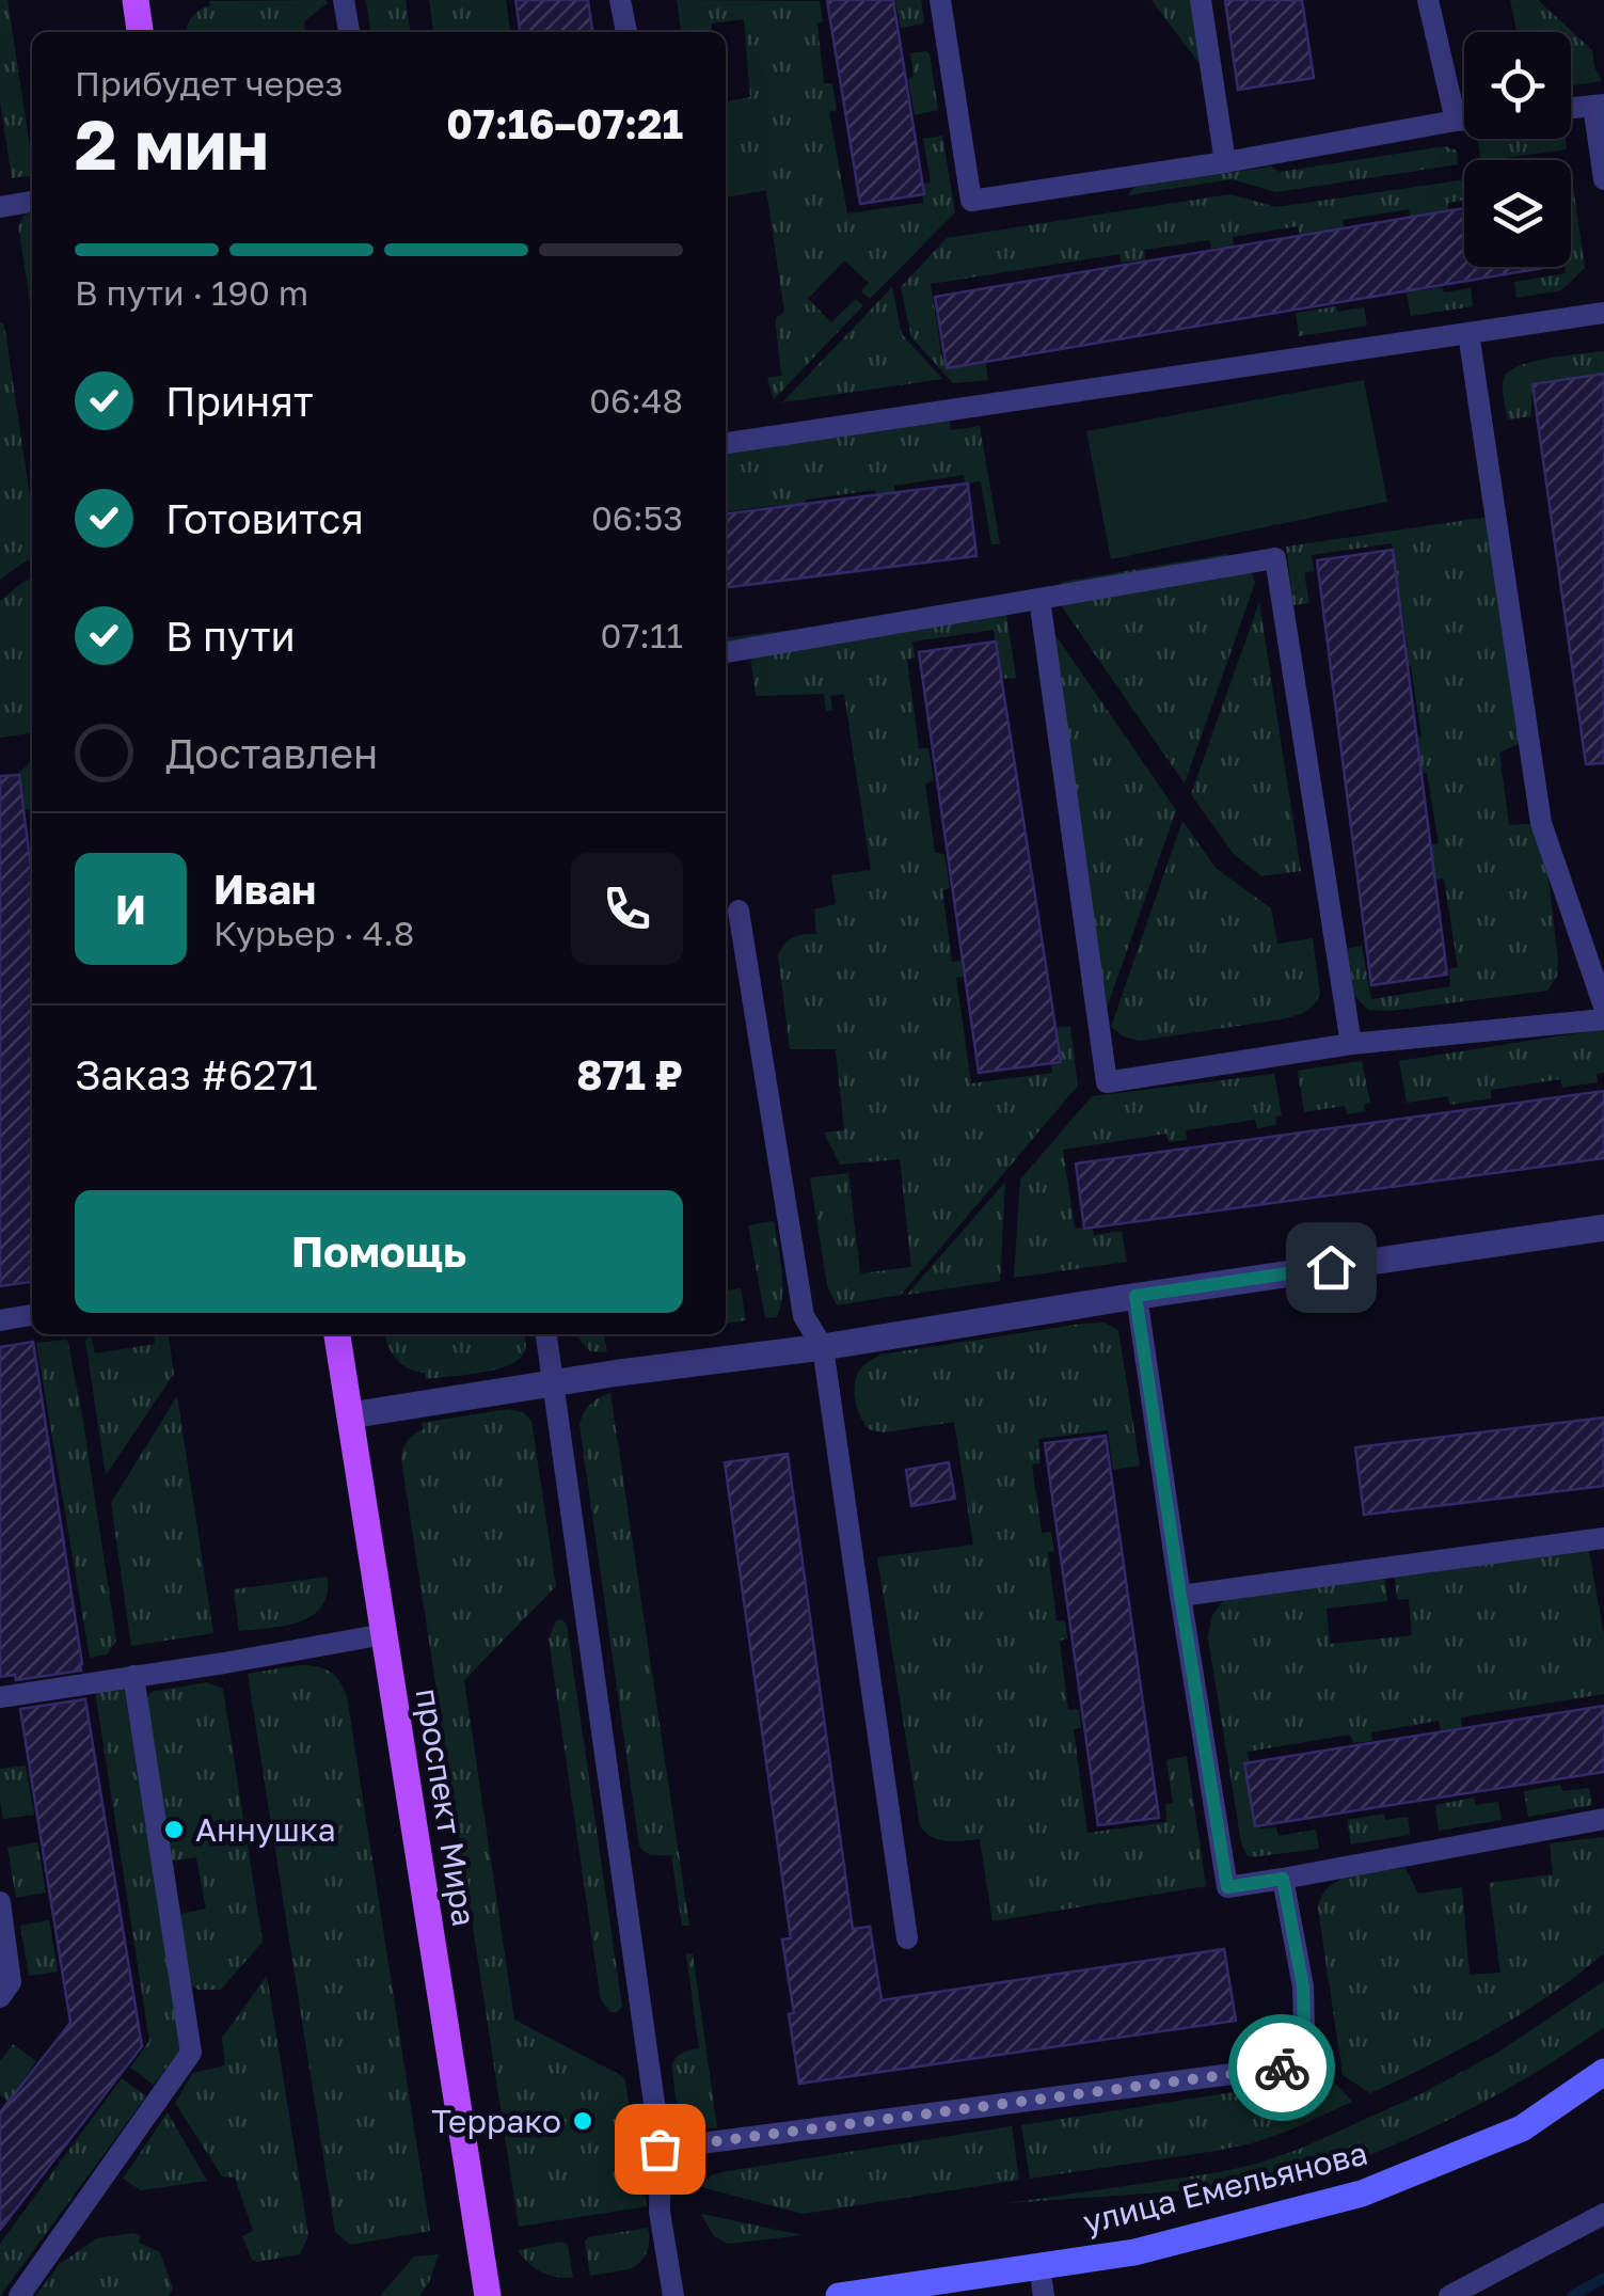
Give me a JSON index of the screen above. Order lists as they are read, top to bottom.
{
  "streets": {
    "main road": ["проспект Мира", "улица Емельянова"]
  },
  "places": ["Аннушка", "Террако"],
  "page": {
    "heading": ["2 мин", "Прибудет через", "07:16–07:21"],
    "panel": [
      "Иван",
      "Курьер · 4.8",
      "Заказ #6271",
      "871 ₽"
    ],
    "bar": "В пути · 190 m",
    "list": [
      ["Принят", "06:48"],
      ["Готовится", "06:53"],
      ["В пути", "07:11"],
      "Доставлен"
    ],
    "round": "И",
    "buttons": "Помощь"
  }
}
